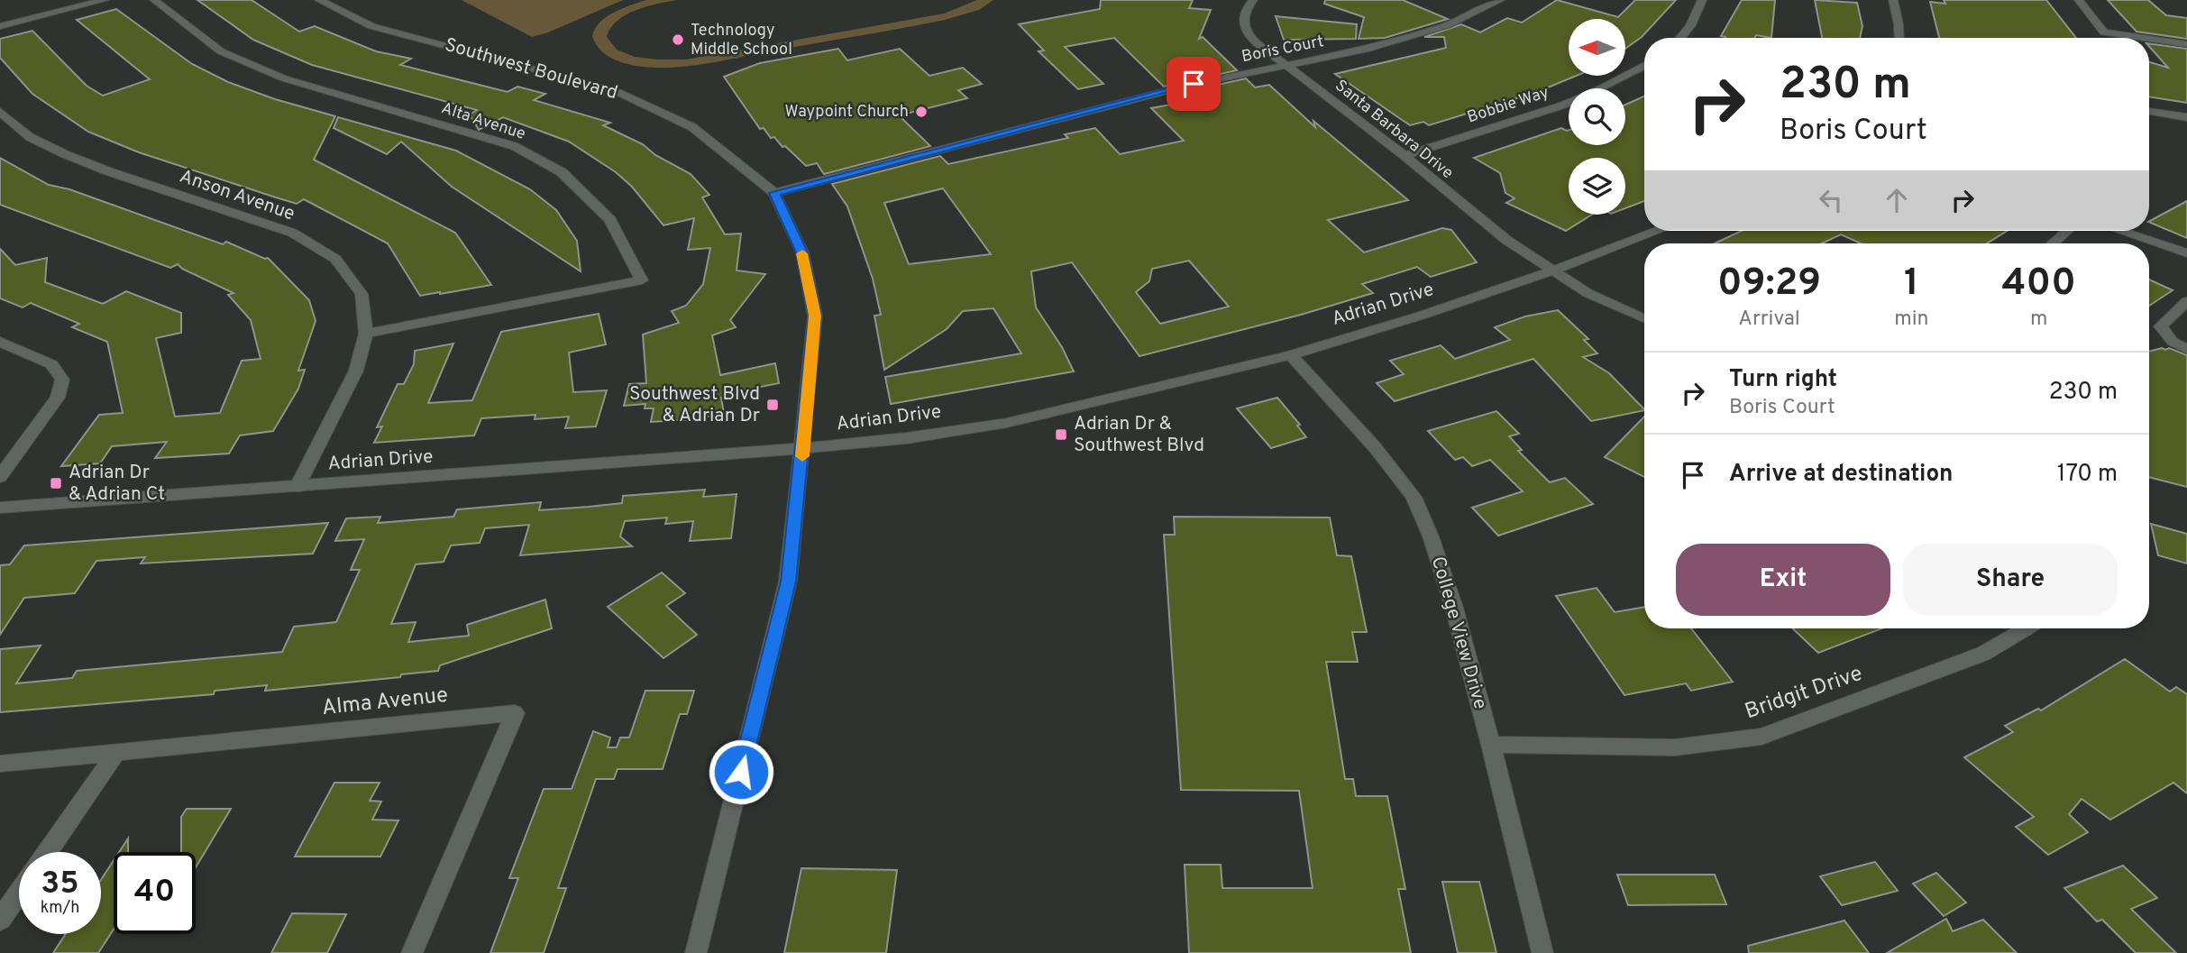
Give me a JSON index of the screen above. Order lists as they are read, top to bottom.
{
  "streets": {
    "street": [
      "Boris Court",
      "Southwest Boulevard",
      "Bobbie Way",
      "Alta Avenue",
      "Santa Barbara Drive",
      "Anson Avenue",
      "Adrian Drive",
      "College View Drive",
      "Bridgit Drive",
      "Alma Avenue"
    ]
  },
  "crossings": [
    ["Boris Court", "Southwest Boulevard"],
    ["Boris Court", "Santa Barbara Drive"],
    ["Southwest Boulevard", "Adrian Drive"],
    ["Bobbie Way", "Santa Barbara Drive"],
    ["Alta Avenue", "Anson Avenue"],
    ["Santa Barbara Drive", "Adrian Drive"],
    ["Anson Avenue", "Adrian Drive"],
    ["Adrian Drive", "College View Drive"],
    ["College View Drive", "Bridgit Drive"]
  ],
  "places": {
    "other": ["Technology Middle School", "Waypoint Church"],
    "transit": ["Southwest Blvd & Adrian Dr", "Adrian Dr & Southwest Blvd", "Adrian Dr & Adrian Ct"]
  },
  "north": "left",
  "page": {
    "turn": ["230 m", "Boris Court"],
    "eta": [
      "09:29",
      "Arrival",
      "1",
      "min",
      "400",
      "m"
    ],
    "list": [
      {
        "name": "Turn right",
        "note": "Boris Court",
        "value": "230 m"
      },
      {
        "name": "Arrive at destination",
        "value": "170 m"
      }
    ],
    "buttons": ["Exit", "Share"],
    "speed": "35 km/h",
    "limit": "40"
  }
}
